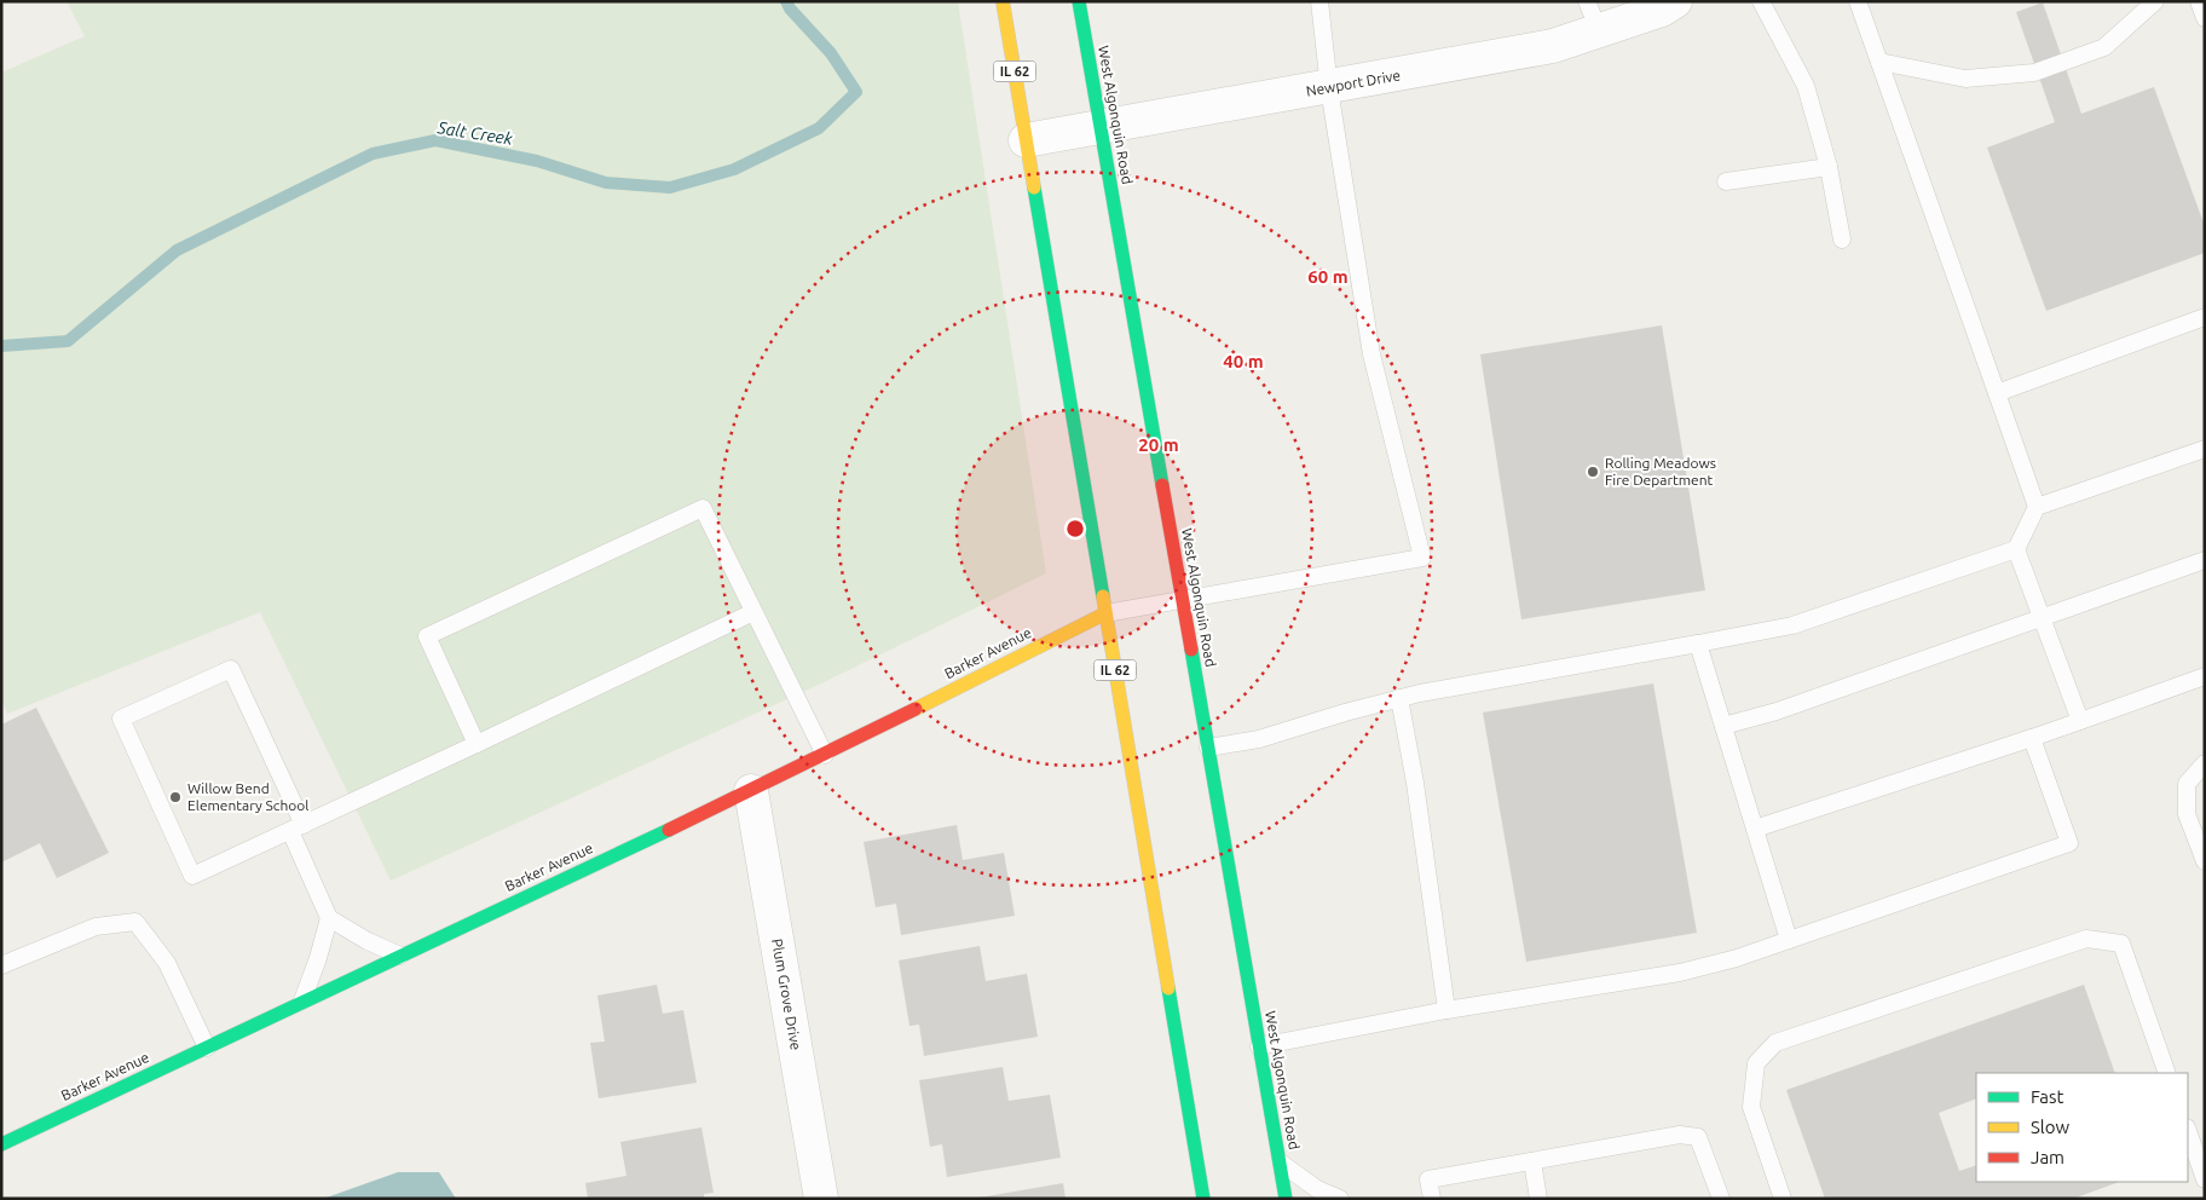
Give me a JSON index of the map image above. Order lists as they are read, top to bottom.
{
  "streets": {
    "main road": ["IL 62", "West Algonquin Road", "Barker Avenue"],
    "street": ["Newport Drive", "Plum Grove Drive"]
  },
  "crossings": [
    ["IL 62", "Newport Drive"],
    ["IL 62", "Barker Avenue"],
    ["Newport Drive", "West Algonquin Road"],
    ["Barker Avenue", "Plum Grove Drive"]
  ],
  "water": ["Salt Creek"],
  "places": ["Rolling Meadows Fire Department", "Willow Bend Elementary School"],
  "legend": ["Fast", "Slow", "Jam"],
  "rings": ["60 m", "40 m", "20 m"]
}
